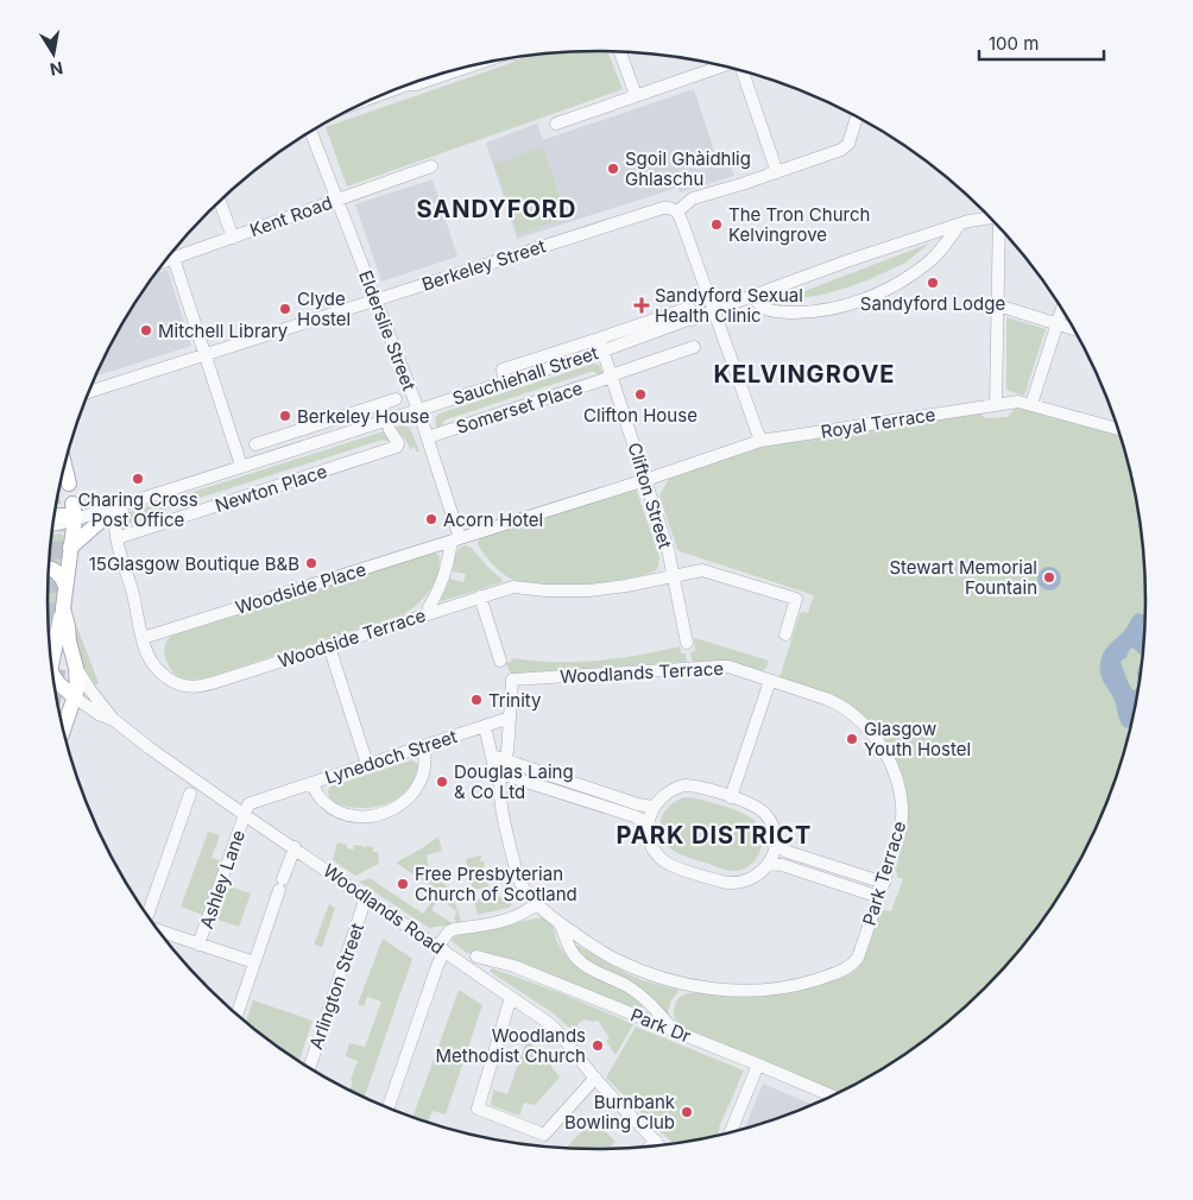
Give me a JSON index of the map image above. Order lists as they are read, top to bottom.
{
  "streets": {
    "street": [
      "Kent Road",
      "Berkeley Street",
      "Elderslie Street",
      "Sauchiehall Street",
      "Somerset Place",
      "Royal Terrace",
      "Newton Place",
      "Clifton Street",
      "Woodside Place",
      "Woodside Terrace",
      "Woodlands Terrace",
      "Lynedoch Street",
      "Park Terrace",
      "Ashley Lane",
      "Woodlands Road",
      "Arlington Street",
      "Park Dr"
    ]
  },
  "crossings": [
    ["Kent Road", "Elderslie Street"],
    ["Berkeley Street", "Elderslie Street"],
    ["Elderslie Street", "Sauchiehall Street"],
    ["Elderslie Street", "Somerset Place"],
    ["Elderslie Street", "Woodside Place"],
    ["Sauchiehall Street", "Newton Place"],
    ["Sauchiehall Street", "Clifton Street"],
    ["Somerset Place", "Clifton Street"],
    ["Royal Terrace", "Clifton Street"],
    ["Royal Terrace", "Woodside Place"],
    ["Newton Place", "Woodside Terrace"],
    ["Clifton Street", "Woodside Place"],
    ["Clifton Street", "Woodside Terrace"],
    ["Woodside Place", "Woodside Terrace"],
    ["Woodlands Terrace", "Lynedoch Street"],
    ["Woodlands Terrace", "Park Terrace"],
    ["Lynedoch Street", "Ashley Lane"],
    ["Lynedoch Street", "Woodlands Road"],
    ["Ashley Lane", "Woodlands Road"],
    ["Woodlands Road", "Arlington Street"]
  ],
  "districts": ["SANDYFORD", "KELVINGROVE", "PARK DISTRICT"],
  "places": {
    "other": [
      "Sgoil Ghàidhlig Ghlaschu",
      "The Tron Church Kelvingrove",
      "Sandyford Lodge",
      "Clyde Hostel",
      "Mitchell Library",
      "Clifton House",
      "Berkeley House",
      "Charing Cross Post Office",
      "Acorn Hotel",
      "15Glasgow Boutique B&B",
      "Stewart Memorial Fountain",
      "Trinity",
      "Glasgow Youth Hostel",
      "Douglas Laing & Co Ltd",
      "Free Presbyterian Church of Scotland",
      "Woodlands Methodist Church",
      "Burnbank Bowling Club"
    ],
    "health": ["Sandyford Sexual Health Clinic"]
  },
  "scale_bar": "100 m",
  "north": "bottom"
}
